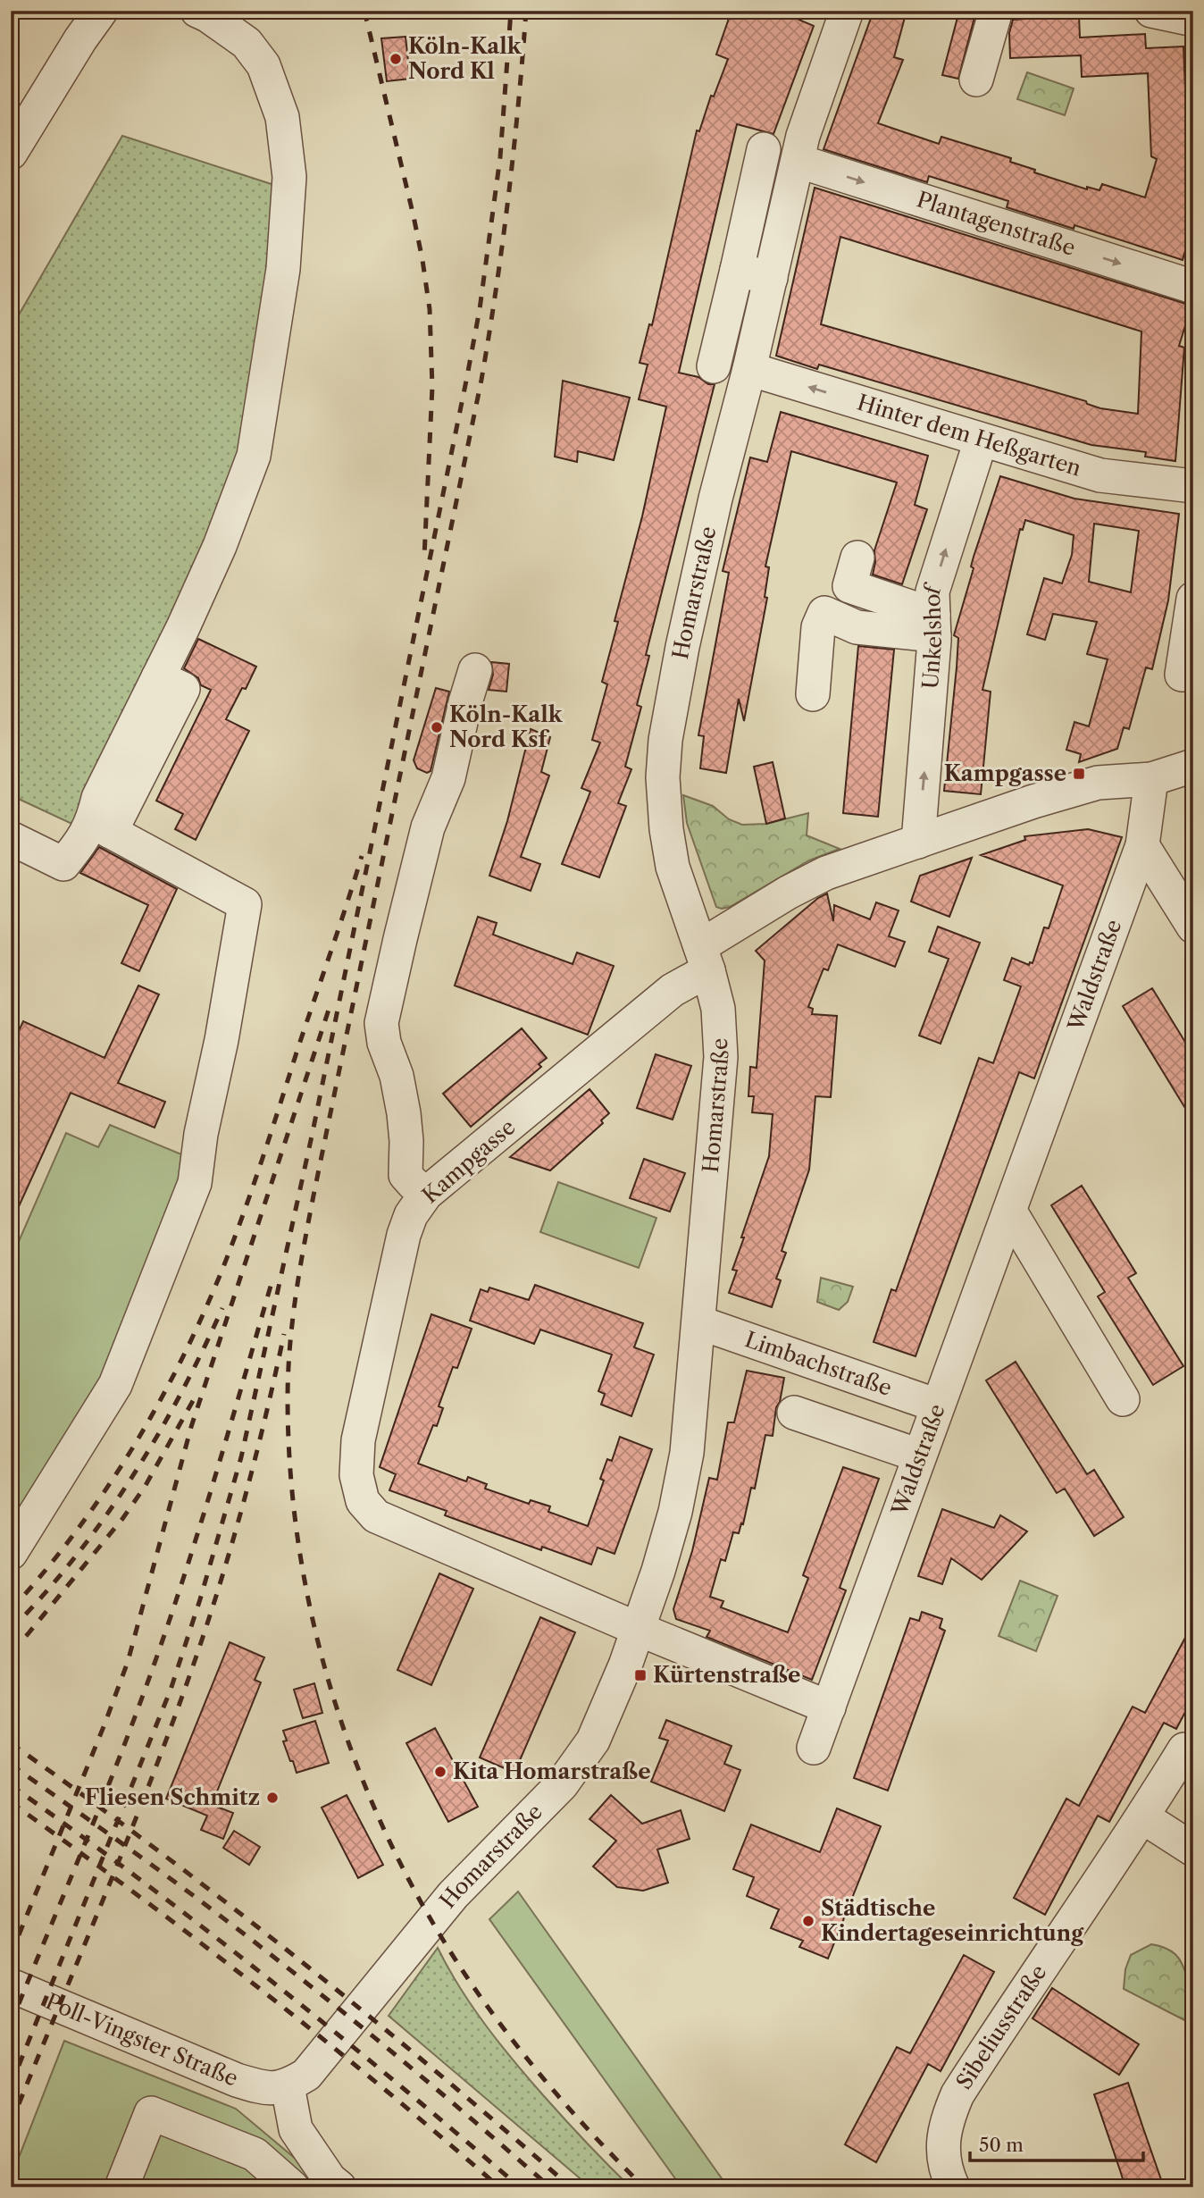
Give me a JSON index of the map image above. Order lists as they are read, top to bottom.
{
  "streets": {
    "street": [
      "Plantagenstraße",
      "Hinter dem Heßgarten",
      "Homarstraße",
      "Unkelshof",
      "Waldstraße",
      "Kampgasse",
      "Limbachstraße",
      "Sibeliusstraße",
      "Poll-Vingster Straße"
    ]
  },
  "crossings": [
    ["Plantagenstraße", "Homarstraße"],
    ["Hinter dem Heßgarten", "Homarstraße"],
    ["Hinter dem Heßgarten", "Unkelshof"],
    ["Homarstraße", "Kampgasse"],
    ["Homarstraße", "Limbachstraße"],
    ["Homarstraße", "Poll-Vingster Straße"],
    ["Unkelshof", "Kampgasse"],
    ["Waldstraße", "Kampgasse"],
    ["Waldstraße", "Limbachstraße"]
  ],
  "one_way": ["Plantagenstraße", "Hinter dem Heßgarten", "Unkelshof"],
  "places": {
    "other": [
      "Köln-Kalk Nord Kl",
      "Köln-Kalk Nord Ksf",
      "Kita Homarstraße",
      "Fliesen Schmitz",
      "Städtische Kindertageseinrichtung"
    ],
    "transit": ["Kampgasse", "Kürtenstraße"]
  },
  "scale_bar": "50 m"
}
